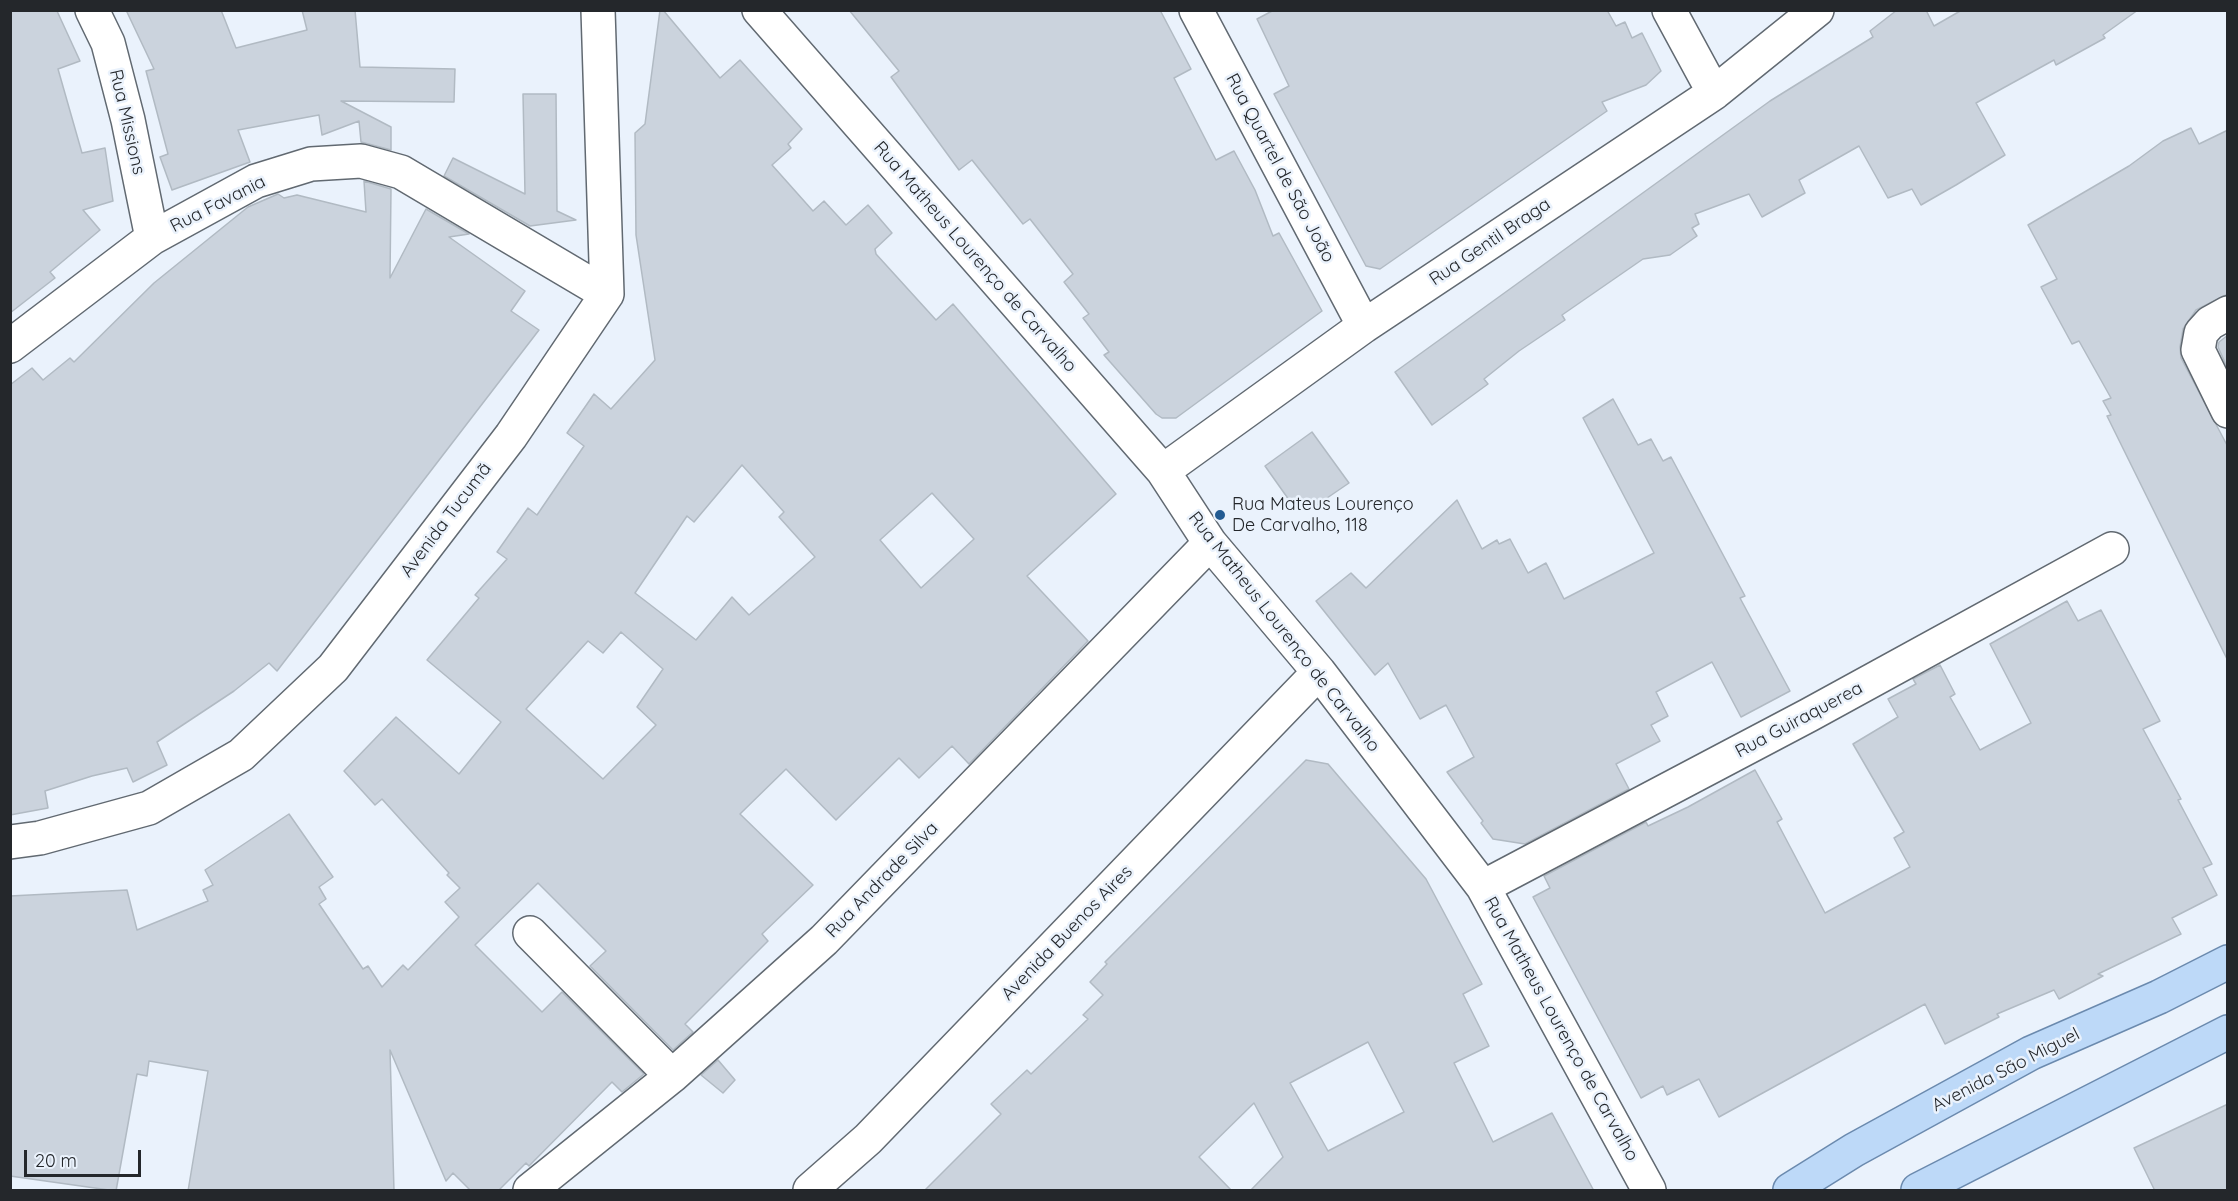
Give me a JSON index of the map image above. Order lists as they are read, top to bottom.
{
  "streets": {
    "main road": ["Avenida São Miguel"],
    "street": [
      "Rua Missions",
      "Rua Quartel de São João",
      "Rua Favania",
      "Rua Gentil Braga",
      "Rua Matheus Lourenço de Carvalho",
      "Avenida Tucumã",
      "Rua Guiraquerea",
      "Rua Andrade Silva",
      "Avenida Buenos Aires"
    ]
  },
  "crossings": [
    ["Rua Missions", "Rua Favania"],
    ["Rua Quartel de São João", "Rua Gentil Braga"],
    ["Rua Favania", "Avenida Tucumã"],
    ["Rua Gentil Braga", "Rua Matheus Lourenço de Carvalho"],
    ["Rua Matheus Lourenço de Carvalho", "Rua Guiraquerea"],
    ["Rua Matheus Lourenço de Carvalho", "Rua Andrade Silva"],
    ["Rua Matheus Lourenço de Carvalho", "Avenida Buenos Aires"]
  ],
  "places": ["Rua Mateus Lourenço De Carvalho, 118"],
  "scale_bar": "20 m"
}
